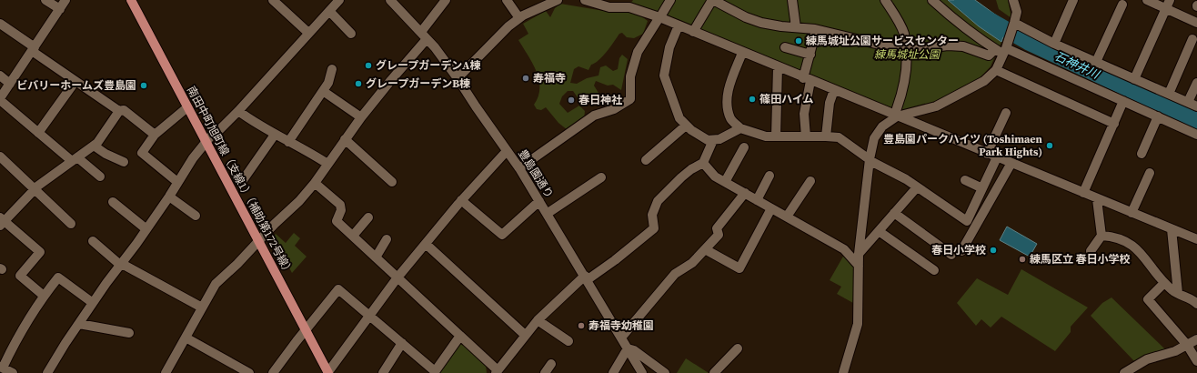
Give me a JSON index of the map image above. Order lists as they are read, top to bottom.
{
  "streets": {
    "main road": ["南田中町旭町線（支線1）（補助第172号線）"],
    "street": ["豊島園通り"]
  },
  "water": ["石神井川"],
  "parks": ["練馬城址公園"],
  "places": [
    "練馬城址公園サービスセンター",
    "グレープガーデンA棟",
    "寿福寺",
    "グレープガーデンB棟",
    "ビバリーホームズ豊島園",
    "篠田ハイム",
    "春日神社",
    "豊島園パークハイツ (Toshimaen Park Hights)",
    "春日小学校",
    "練馬区立 春日小学校",
    "寿福寺幼稚園"
  ]
}
